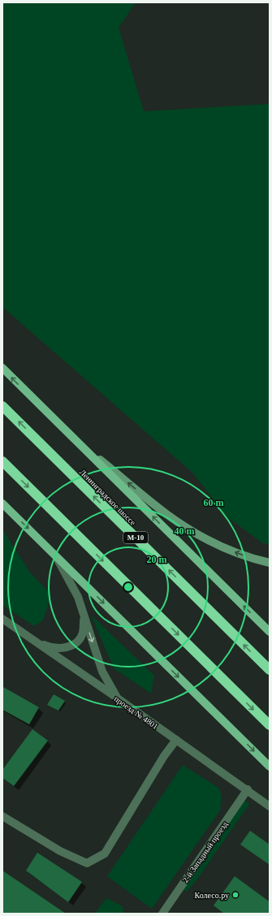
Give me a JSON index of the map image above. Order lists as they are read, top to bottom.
{
  "streets": {
    "highway": ["Ленинградское шоссе", "М-10"],
    "street": ["проезд № 4801", "2-й Западный проезд"]
  },
  "crossings": [
    ["проезд № 4801", "2-й Западный проезд"]
  ],
  "places": ["Колесо.ру"],
  "rings": ["60 m", "40 m", "20 m"]
}
